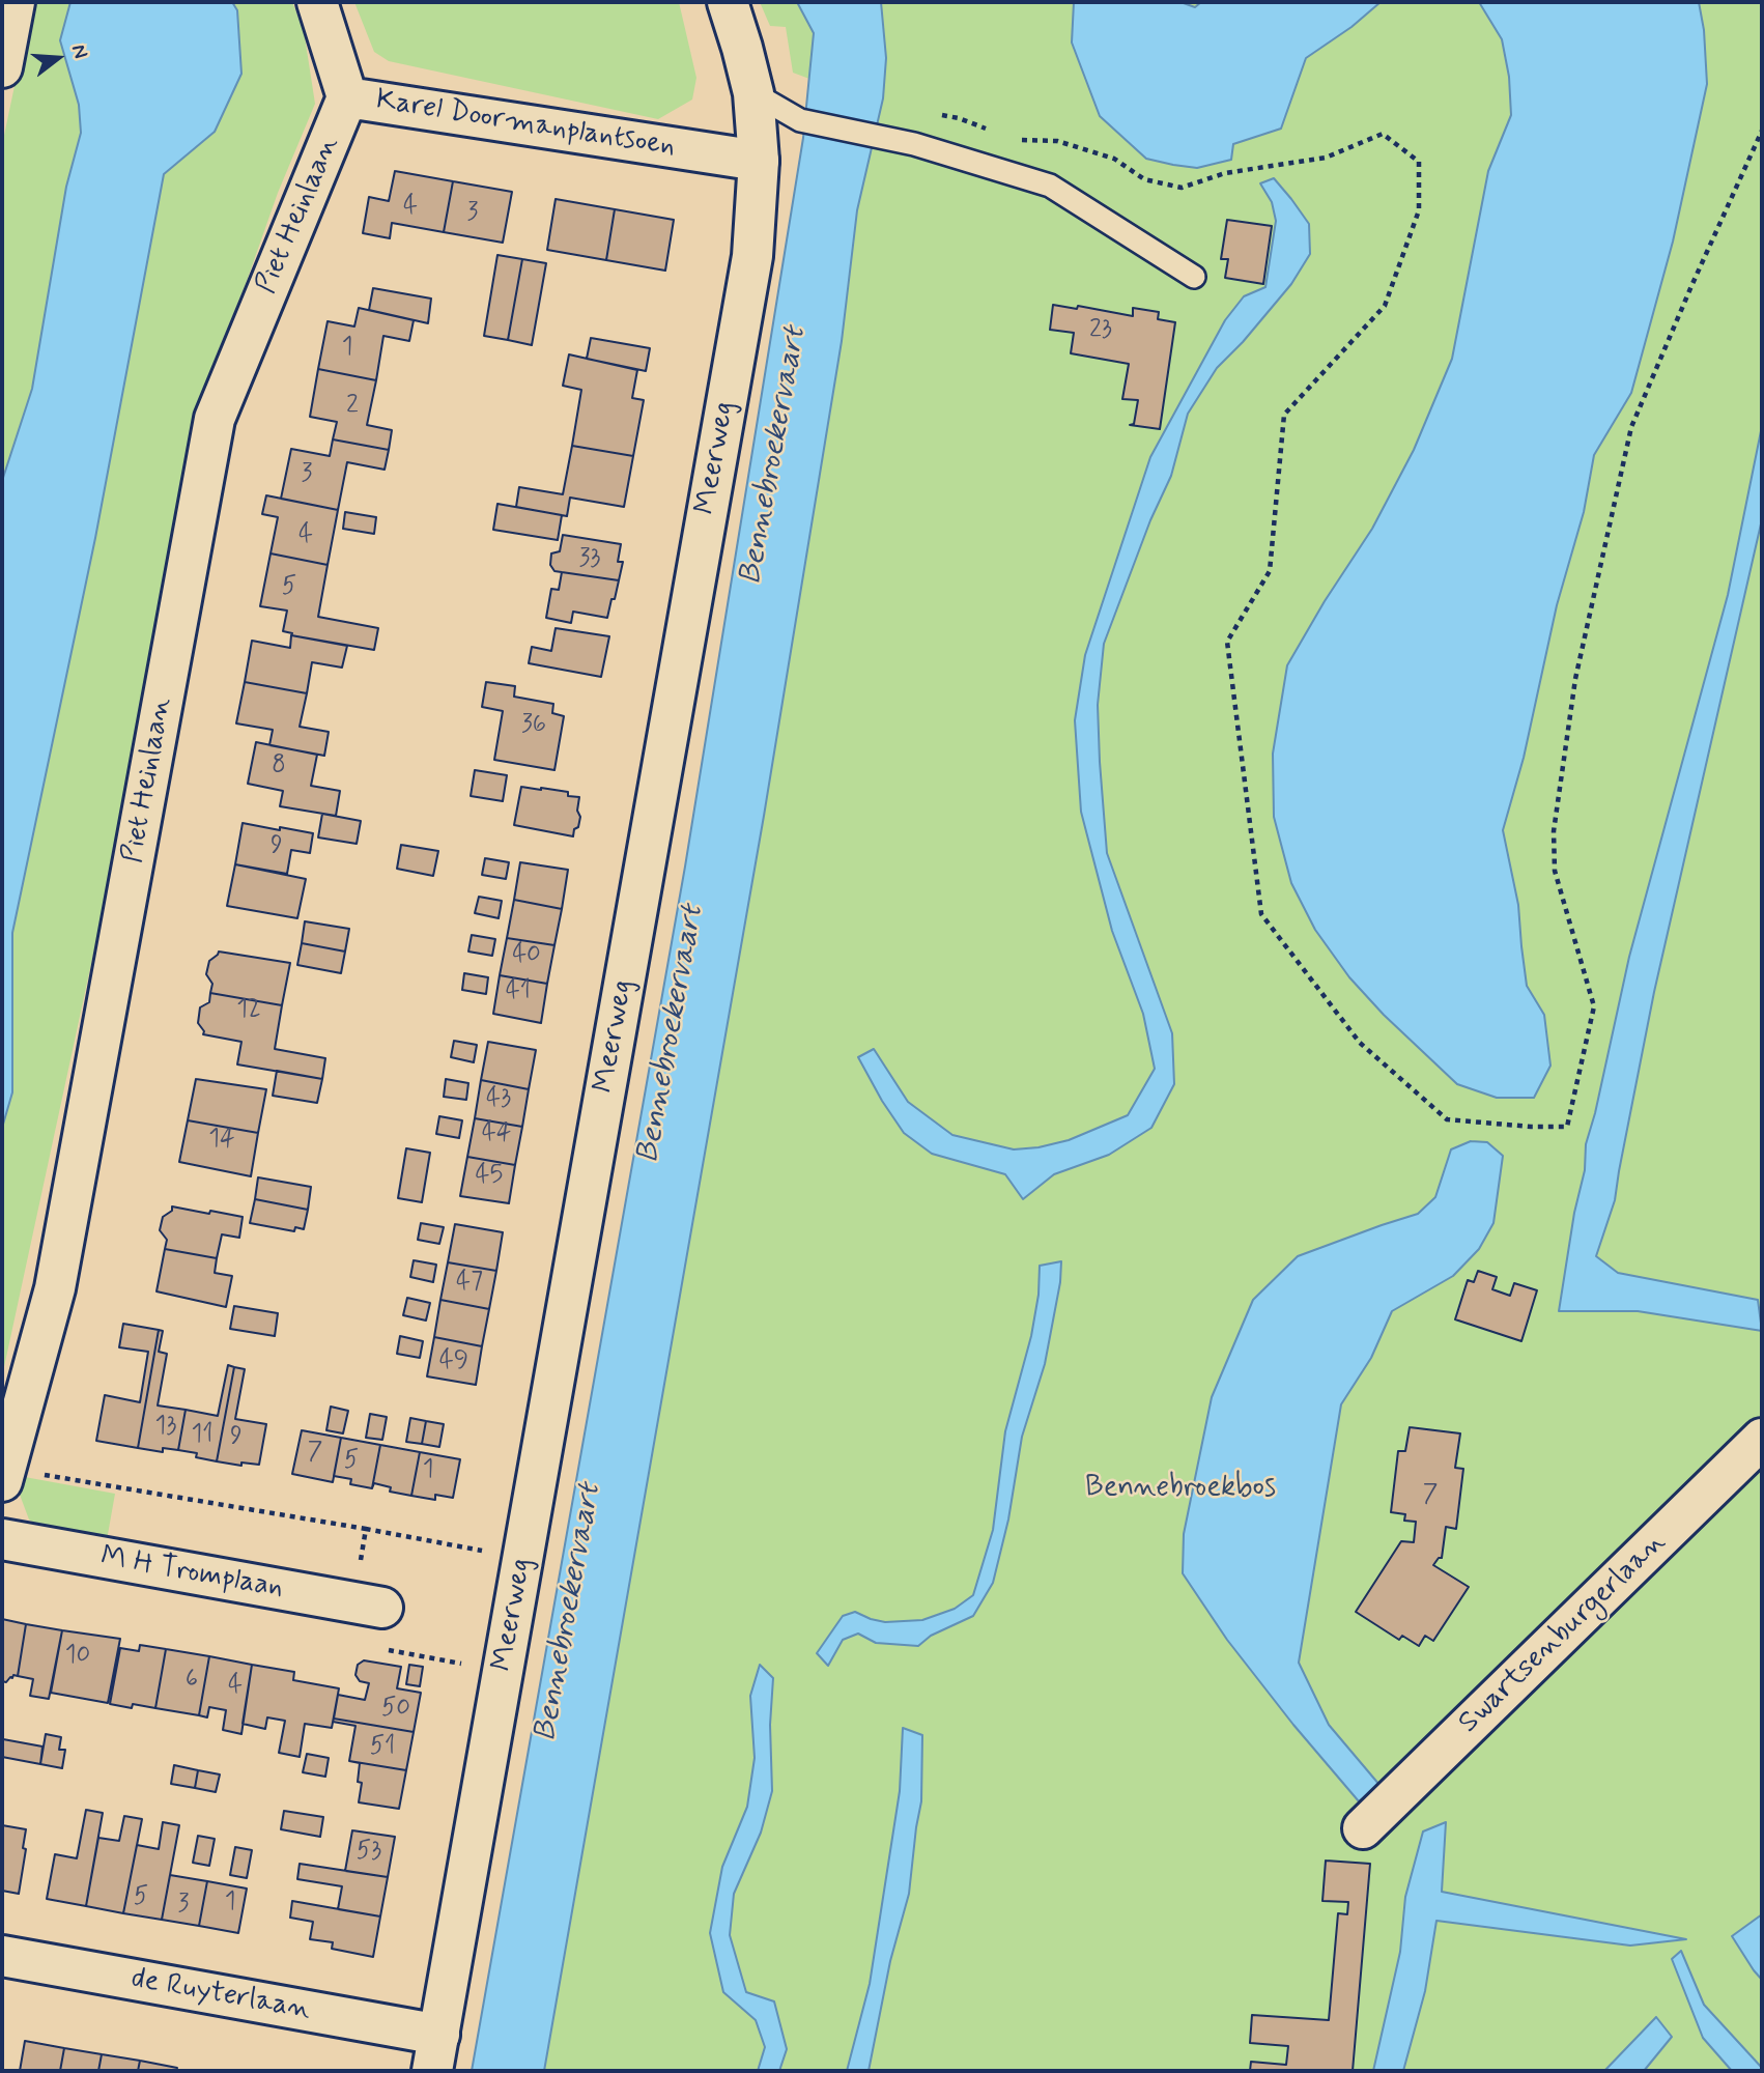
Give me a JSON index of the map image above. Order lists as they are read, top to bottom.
{
  "streets": {
    "street": [
      "Karel Doormanplantsoen",
      "Piet Heinlaan",
      "Meerweg",
      "M H Tromplaan",
      "Swartsenburgerlaan",
      "de Ruyterlaan"
    ]
  },
  "crossings": [
    ["Karel Doormanplantsoen", "Piet Heinlaan"],
    ["Karel Doormanplantsoen", "Meerweg"],
    ["Meerweg", "de Ruyterlaan"]
  ],
  "water": ["Bennebroekervaart"],
  "parks": ["Bennebroekbos"],
  "house_numbers": [
    "4",
    "3",
    "23",
    "1",
    "2",
    "3",
    "4",
    "33",
    "5",
    "36",
    "8",
    "9",
    "40",
    "41",
    "12",
    "43",
    "44",
    "14",
    "45",
    "47",
    "49",
    "13",
    "11",
    "9",
    "7",
    "5",
    "1",
    "7",
    "10",
    "6",
    "4",
    "50",
    "51",
    "53",
    "5",
    "1",
    "3"
  ],
  "north": "right"
}
